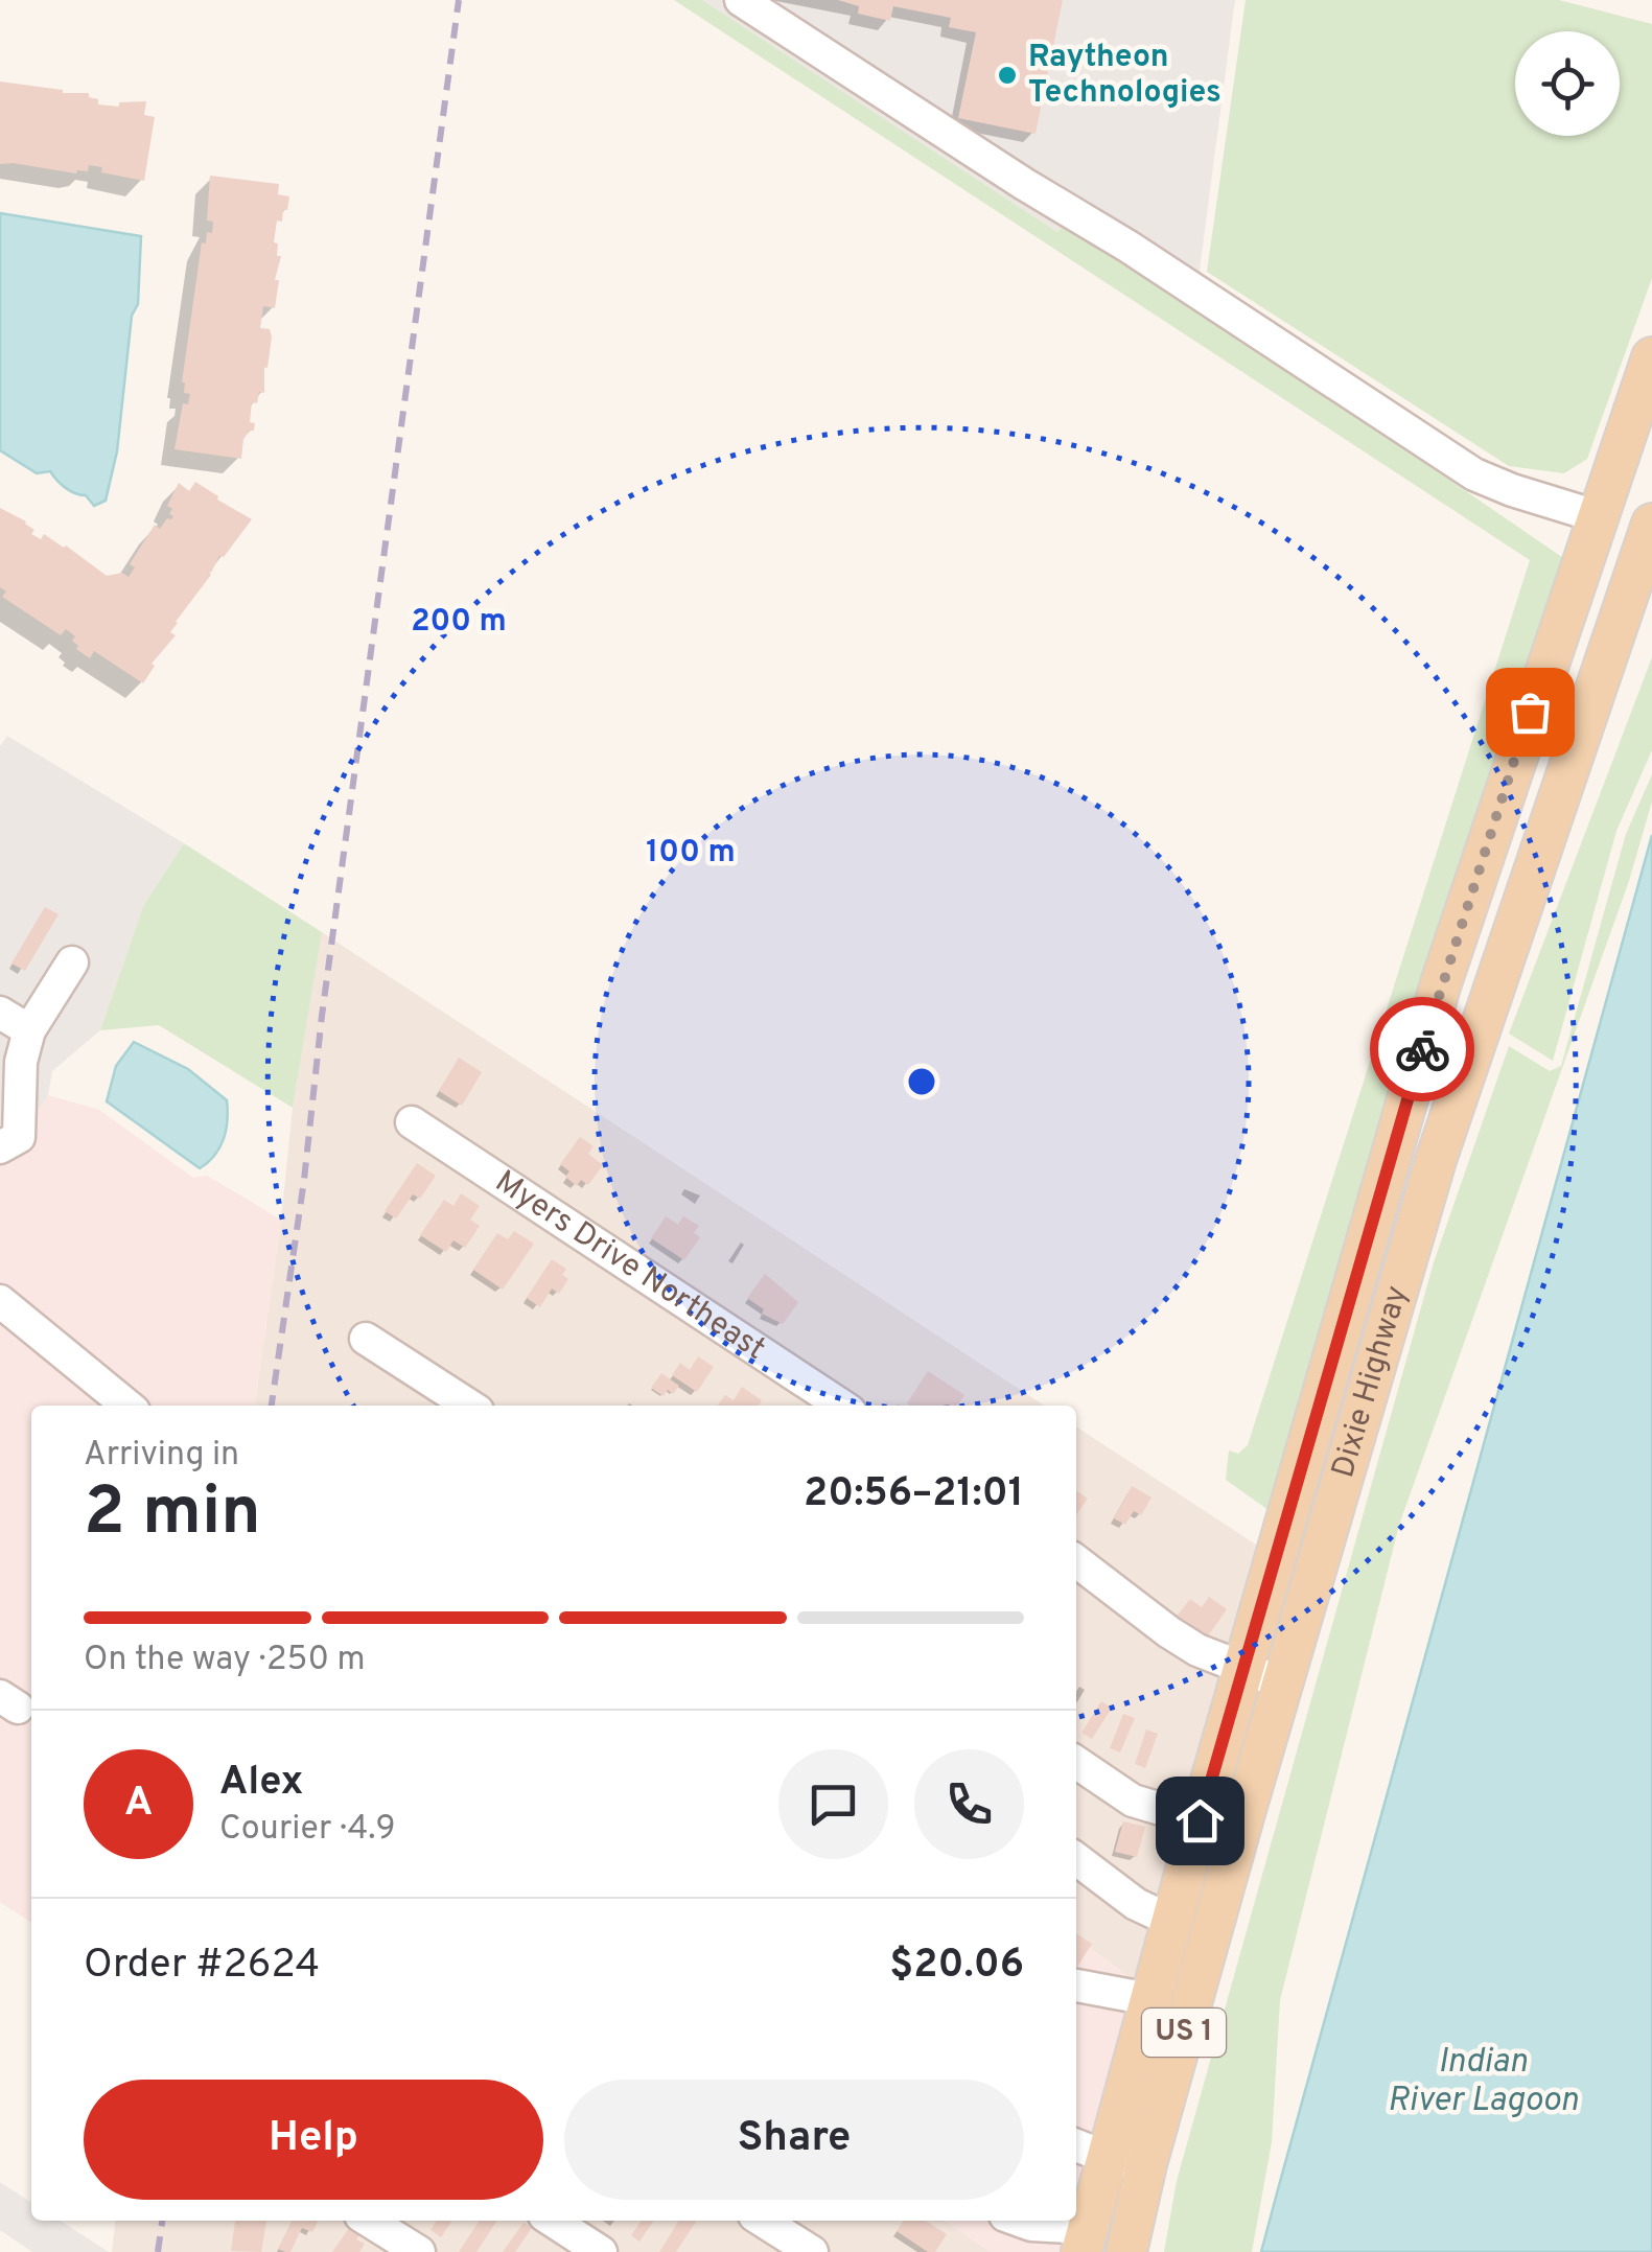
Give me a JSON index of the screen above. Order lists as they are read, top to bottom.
{
  "streets": {
    "main road": ["Dixie Highway", "US 1"],
    "street": ["Myers Drive Northeast"]
  },
  "water": ["Indian River Lagoon"],
  "places": ["Raytheon Technologies"],
  "page": {
    "heading": ["2 min", "Arriving in", "20:56–21:01"],
    "panel": [
      "Alex",
      "Courier · 4.9",
      "Order #2624",
      "$20.06"
    ],
    "bar": "On the way · 250 m",
    "round": "A",
    "buttons": ["Help", "Share"]
  },
  "rings": ["200 m", "100 m"]
}
